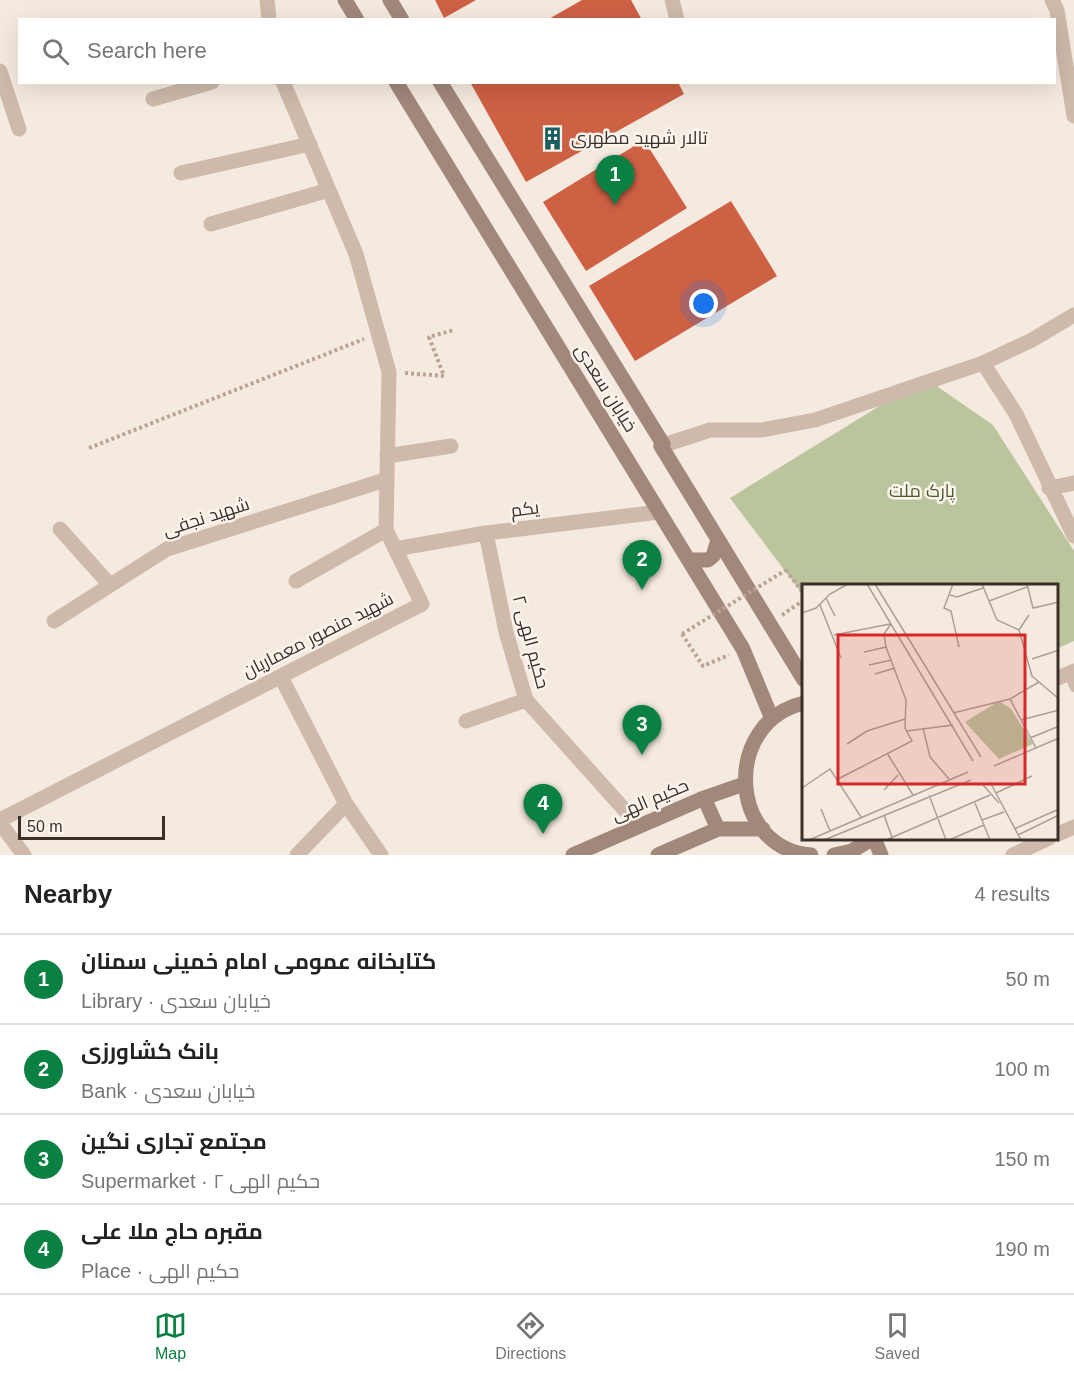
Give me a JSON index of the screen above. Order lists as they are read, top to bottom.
{
  "streets": {
    "main road": ["خیابان سعدی", "حکیم الهی"],
    "street": [
      "یکم",
      "شهید نجفی",
      "شهید منصور معماریان",
      "حکیم الهی ۲"
    ]
  },
  "crossings": [
    ["خیابان سعدی", "یکم"],
    ["یکم", "شهید منصور معماریان"],
    ["یکم", "حکیم الهی ۲"],
    ["شهید نجفی", "شهید منصور معماریان"],
    ["حکیم الهی ۲", "حکیم الهی"]
  ],
  "parks": ["پارک ملت"],
  "places": {
    "building": ["تالار شهید مطهری"]
  },
  "scale_bar": "50 m",
  "page": {
    "search": "Search here",
    "pins": [
      "1",
      "2",
      "3",
      "4"
    ],
    "scale": "50 m",
    "heading": ["Nearby", "4 results"],
    "list": [
      {
        "mark": "1",
        "name": "کتابخانه عمومی امام خمینی سمنان",
        "note": "Library · خیابان سعدی",
        "value": "50 m"
      },
      {
        "mark": "2",
        "name": "بانک کشاورزی",
        "note": "Bank · خیابان سعدی",
        "value": "100 m"
      },
      {
        "mark": "3",
        "name": "مجتمع تجاری نگین",
        "note": "Supermarket · حکیم الهی ۲",
        "value": "150 m"
      },
      {
        "mark": "4",
        "name": "مقبره حاج ملا علی",
        "note": "Place · حکیم الهی",
        "value": "190 m"
      }
    ],
    "nav": ["Map", "Directions", "Saved"]
  }
}
